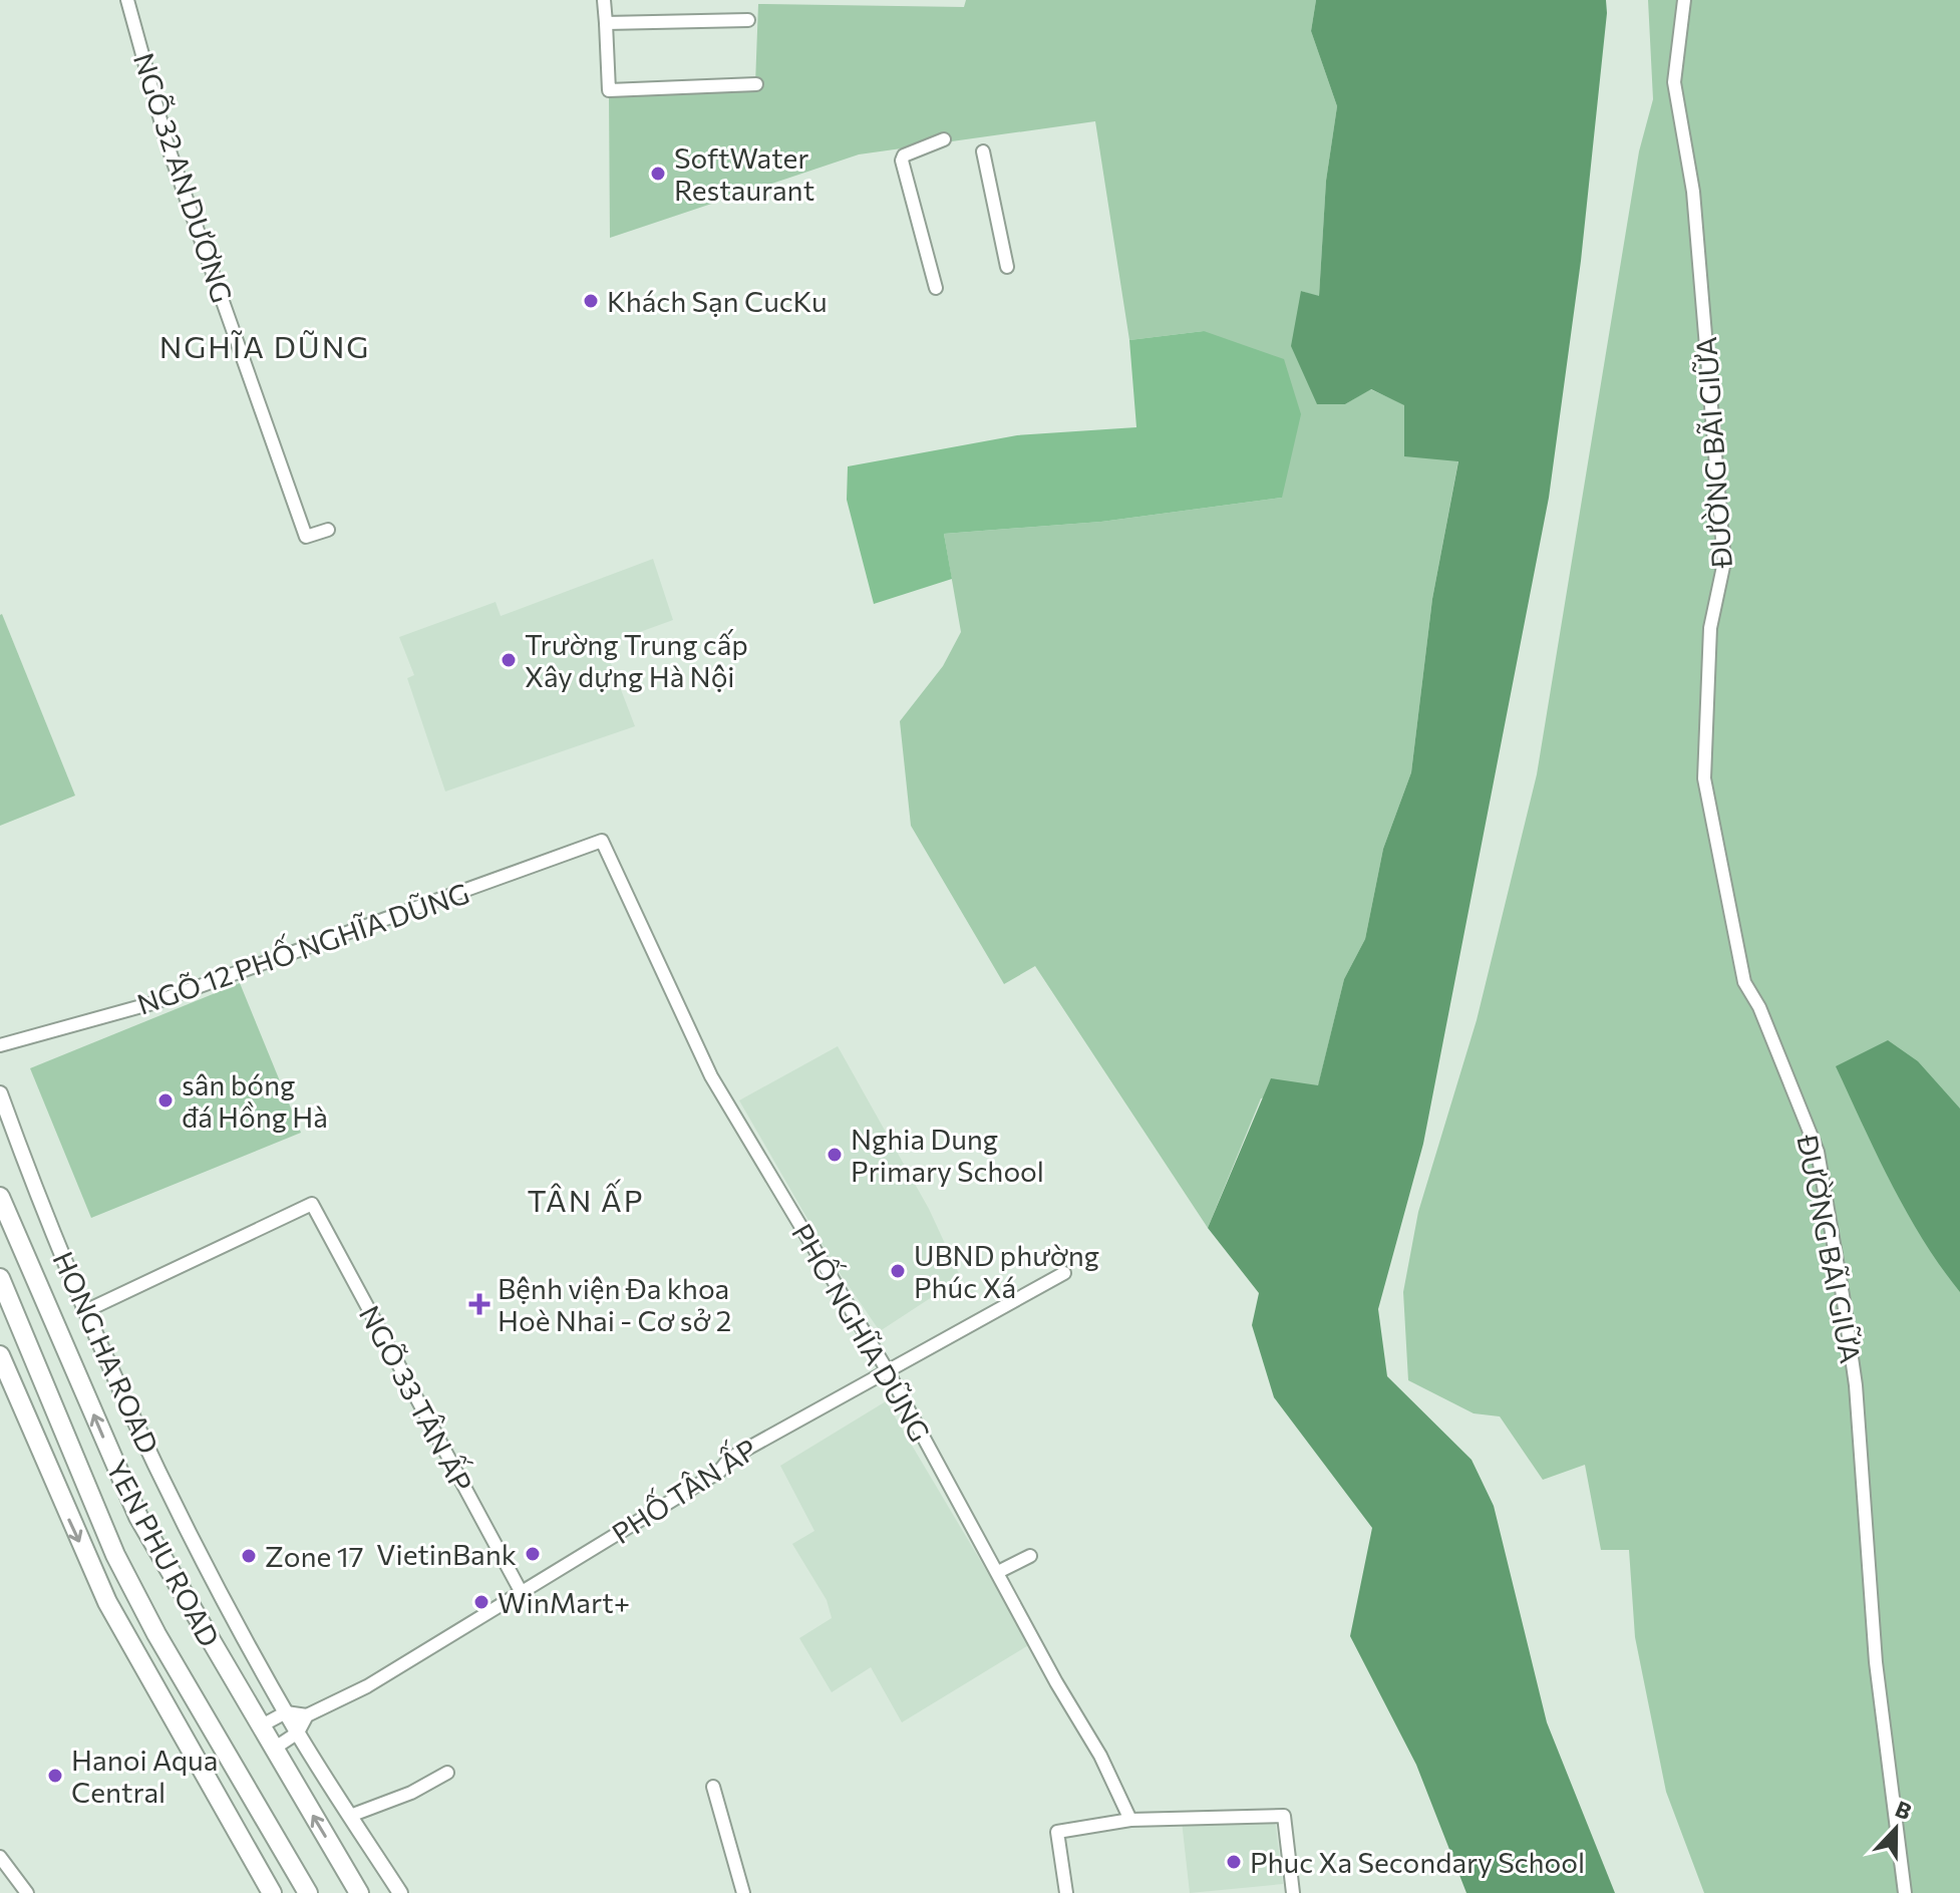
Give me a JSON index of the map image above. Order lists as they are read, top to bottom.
{
  "streets": {
    "main road": ["YEN PHU ROAD"],
    "street": [
      "NGÕ 32 AN DƯƠNG",
      "ĐƯỜNG BÃI GIỮA",
      "NGÕ 12 PHỐ NGHĨA DŨNG",
      "PHỐ NGHĨA DŨNG",
      "HONG HA ROAD",
      "NGÕ 33 TÂN ẤP",
      "PHỐ TÂN ẤP"
    ]
  },
  "crossings": [
    ["NGÕ 12 PHỐ NGHĨA DŨNG", "PHỐ NGHĨA DŨNG"],
    ["PHỐ NGHĨA DŨNG", "PHỐ TÂN ẤP"],
    ["HONG HA ROAD", "NGÕ 33 TÂN ẤP"],
    ["NGÕ 33 TÂN ẤP", "PHỐ TÂN ẤP"]
  ],
  "districts": ["NGHĨA DŨNG", "TÂN ẤP"],
  "places": {
    "other": [
      "SoftWater Restaurant",
      "Khách Sạn CucKu",
      "Trường Trung cấp Xây dựng Hà Nội",
      "sân bóng đá Hồng Hà",
      "Nghia Dung Primary School",
      "UBND phường Phúc Xá",
      "VietinBank",
      "Zone 17",
      "WinMart+",
      "Hanoi Aqua Central",
      "Phuc Xa Secondary School"
    ],
    "health": ["Bệnh viện Đa khoa Hoè Nhai - Cơ sở 2"]
  },
  "north": "top"
}
